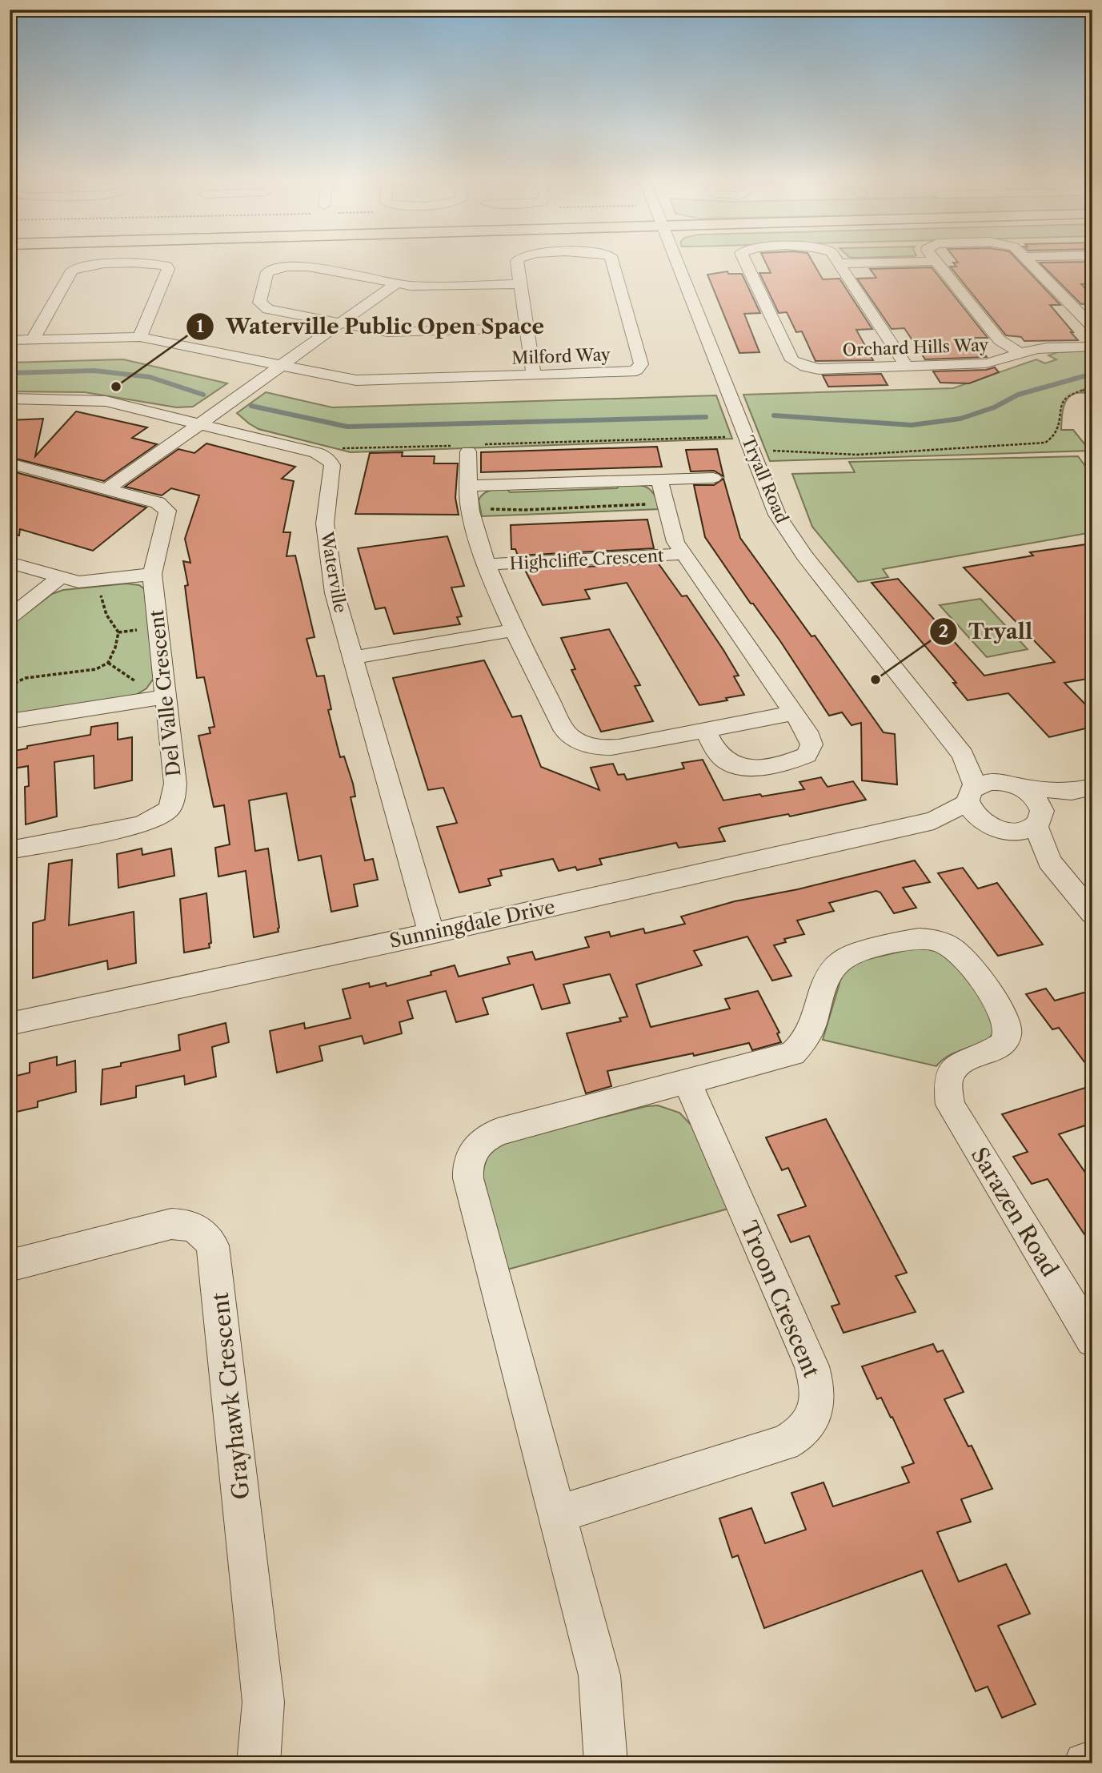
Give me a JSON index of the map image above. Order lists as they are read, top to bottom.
{
  "streets": {
    "street": [
      "Orchard Hills Way",
      "Milford Way",
      "Tryall Road",
      "Highcliffe Crescent",
      "Waterville",
      "Del Valle Crescent",
      "Sunningdale Drive",
      "Sarazen Road",
      "Troon Crescent",
      "Grayhawk Crescent"
    ]
  },
  "crossings": [
    ["Tryall Road", "Sunningdale Drive"],
    ["Waterville", "Sunningdale Drive"],
    ["Sarazen Road", "Troon Crescent"]
  ],
  "places": ["Waterville Public Open Space", "Tryall"]
}
